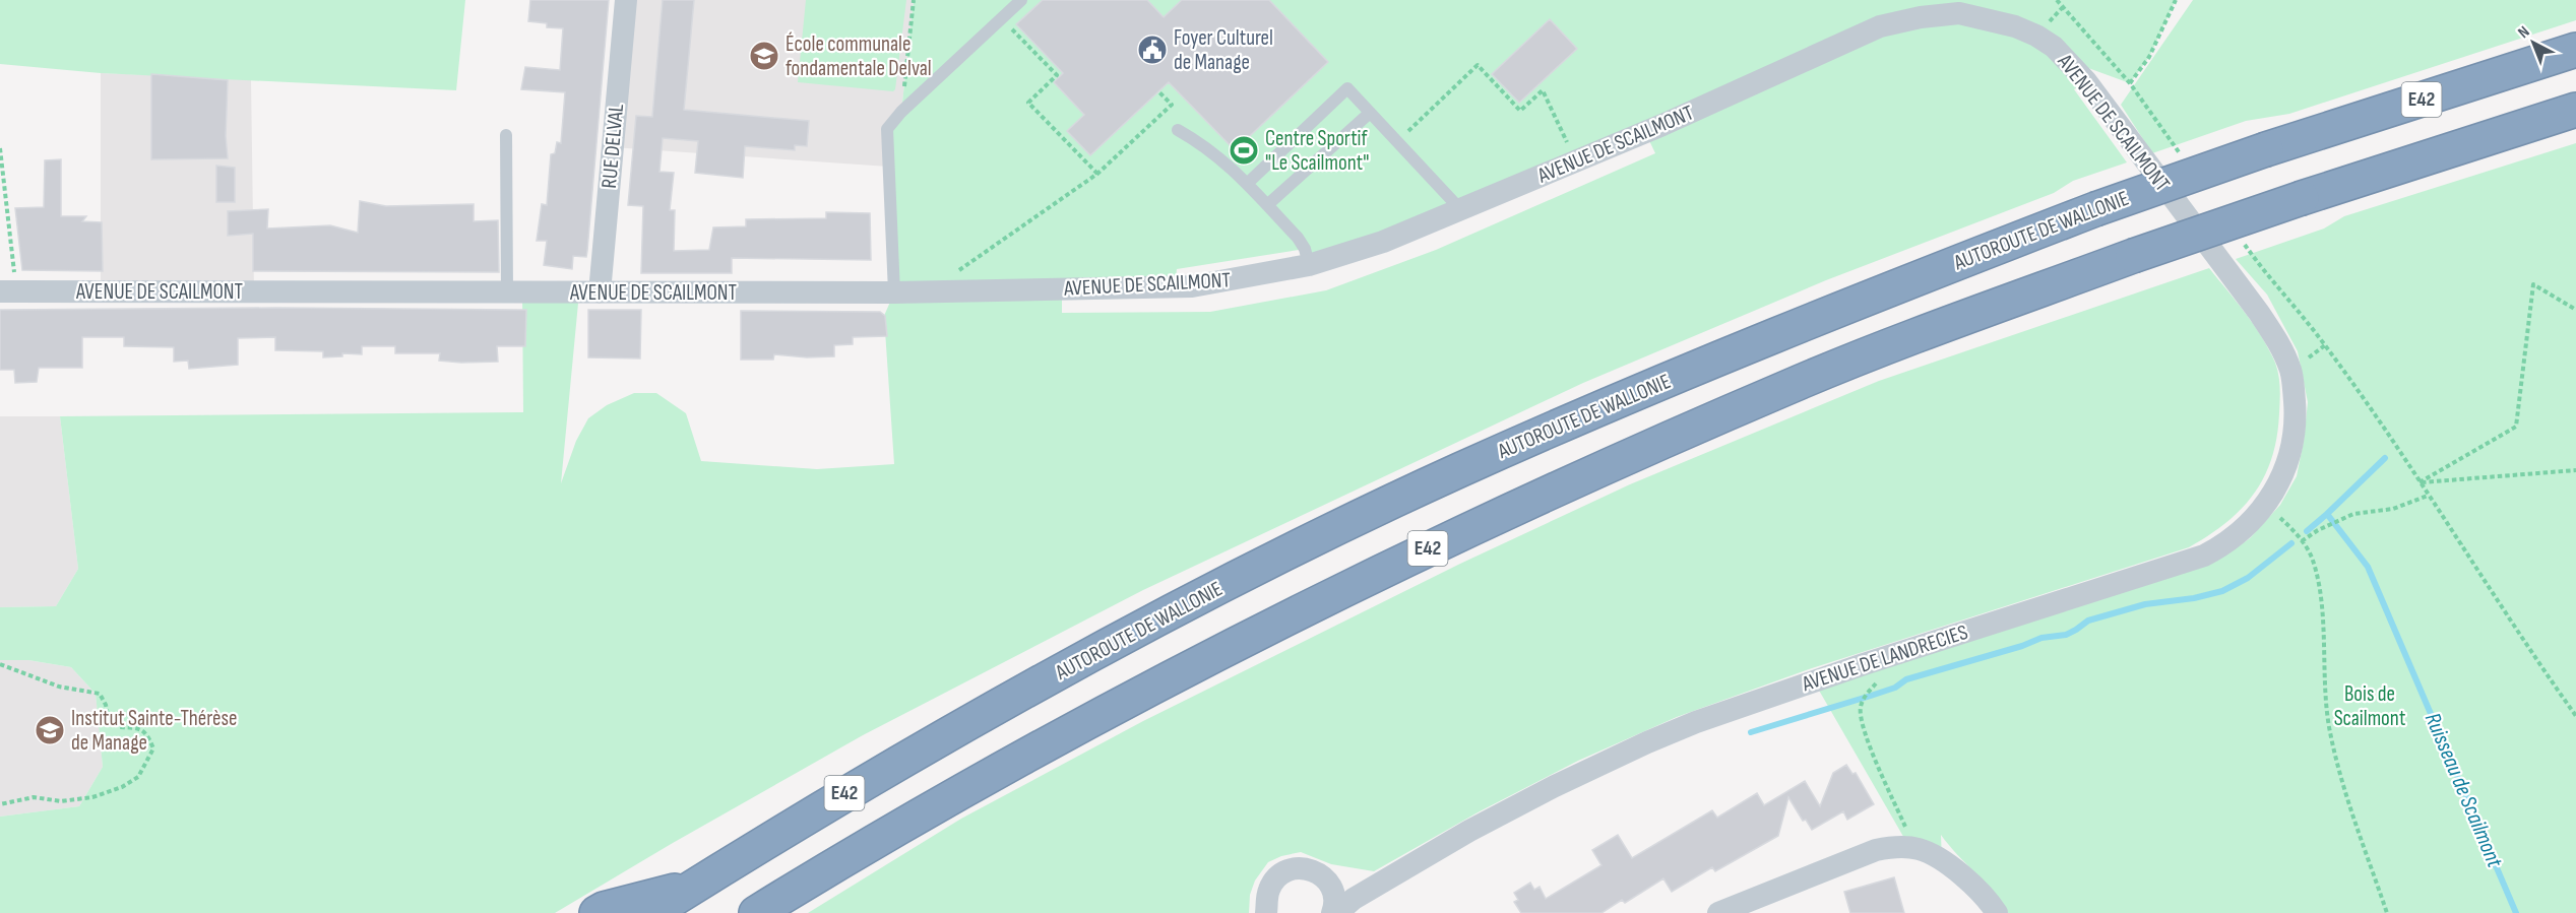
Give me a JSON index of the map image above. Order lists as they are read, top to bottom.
{
  "streets": {
    "highway": ["E42", "AUTOROUTE DE WALLONIE"],
    "street": ["AVENUE DE SCAILMONT", "RUE DELVAL", "AVENUE DE LANDRECIES"]
  },
  "crossings": [
    ["AVENUE DE SCAILMONT", "RUE DELVAL"],
    ["AVENUE DE SCAILMONT", "AVENUE DE LANDRECIES"]
  ],
  "water": ["Ruisseau de Scailmont"],
  "parks": ["Bois de Scailmont"],
  "places": {
    "public building": ["Foyer Culturel de Manage"],
    "school or university": ["École communale fondamentale Delval", "Institut Sainte-Thérèse de Manage"],
    "sports": ["Centre Sportif \"Le Scailmont\""]
  },
  "north": "top left"
}
